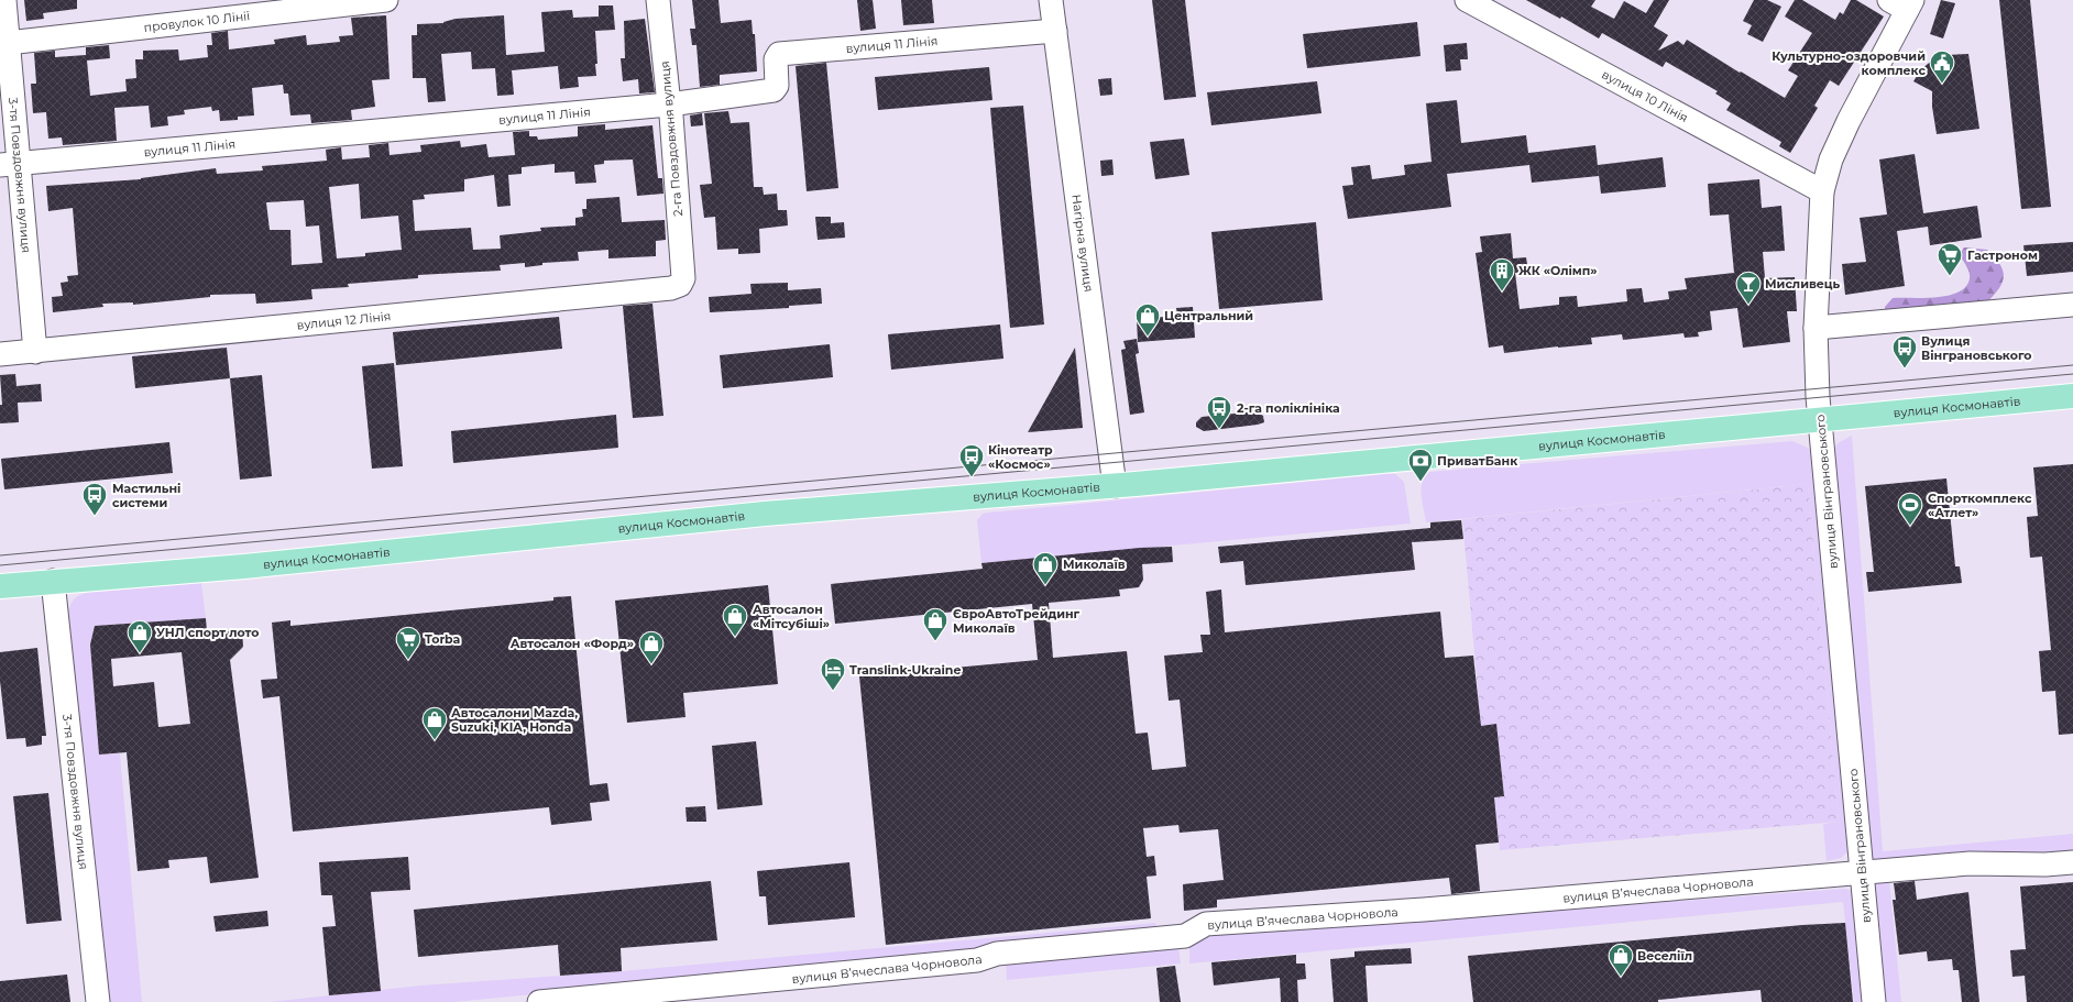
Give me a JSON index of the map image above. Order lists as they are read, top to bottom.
{
  "streets": {
    "main road": ["вулиця Космонавтів"],
    "street": [
      "провулок 10 Лінії",
      "вулиця 11 Лінія",
      "вулиця 10 Лінія",
      "2-га Повздовжня вулиця",
      "3-тя Повздовжня вулиця",
      "Нагірна вулиця",
      "вулиця 12 Лінія",
      "вулиця Вінграновського",
      "вулиця Вʼячеслава Чорновола"
    ]
  },
  "crossings": [
    ["провулок 10 Лінії", "3-тя Повздовжня вулиця"],
    ["вулиця 11 Лінія", "2-га Повздовжня вулиця"],
    ["вулиця 11 Лінія", "3-тя Повздовжня вулиця"],
    ["вулиця 11 Лінія", "Нагірна вулиця"],
    ["вулиця 10 Лінія", "вулиця Вінграновського"],
    ["2-га Повздовжня вулиця", "вулиця 12 Лінія"],
    ["3-тя Повздовжня вулиця", "вулиця 12 Лінія"],
    ["3-тя Повздовжня вулиця", "вулиця Космонавтів"],
    ["Нагірна вулиця", "вулиця Космонавтів"],
    ["вулиця Космонавтів", "вулиця Вінграновського"],
    ["вулиця Вінграновського", "вулиця Вʼячеслава Чорновола"]
  ],
  "places": {
    "public building": ["Культурно-оздоровчий комплекс"],
    "supermarket": ["Гастроном", "Torba"],
    "building": ["ЖК «Олімп»"],
    "bar": ["Мисливець"],
    "shop": [
      "Центральний",
      "Миколаїв",
      "Автосалон «Мітсубіші»",
      "ЄвроАвтоТрейдинг Миколаїв",
      "УНЛ спорт лото",
      "Автосалон «Форд»",
      "Автосалони Mazda, Suzuki, KIA, Honda",
      "Веселіїл"
    ],
    "bus stop": [
      "Вулиця Вінграновського",
      "2-га поліклініка",
      "Кінотеатр «Космос»",
      "Мастильні системи"
    ],
    "bank": ["ПриватБанк"],
    "sports": ["Спорткомплекс «Атлет»"],
    "hotel": ["Translink-Ukraine"]
  }
}
